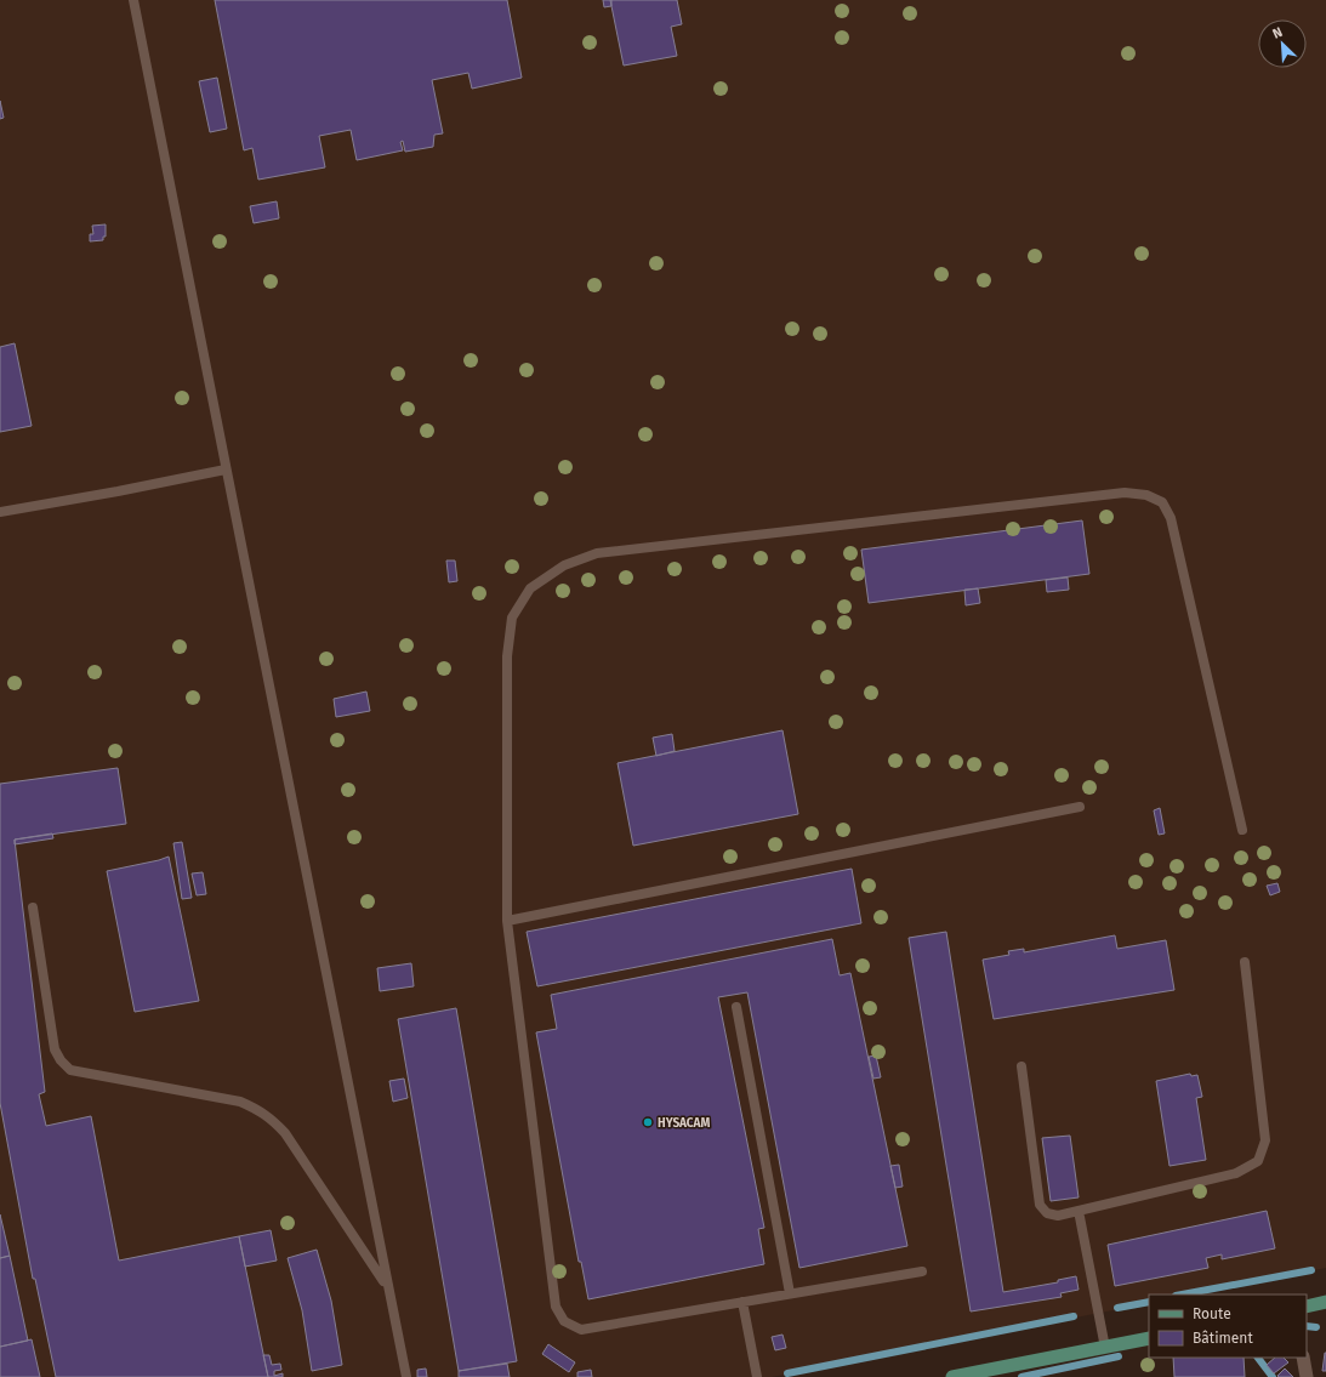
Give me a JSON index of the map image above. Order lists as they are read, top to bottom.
{
  "places": ["HYSACAM"],
  "legend": ["Route", "Bâtiment"],
  "north": "top left"
}
